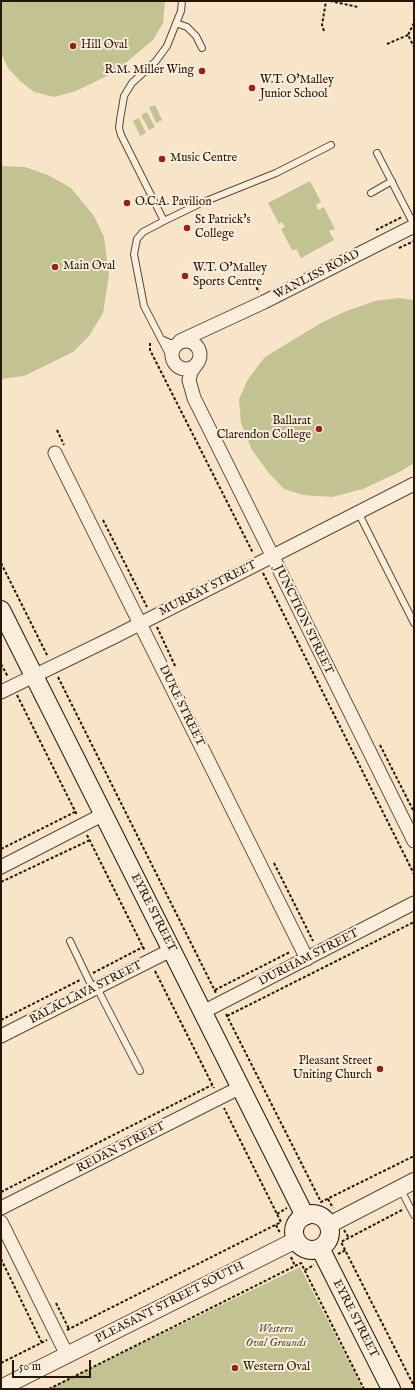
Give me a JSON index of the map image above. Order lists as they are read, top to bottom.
{
  "streets": {
    "main road": ["EYRE STREET"],
    "street": [
      "WANLISS ROAD",
      "MURRAY STREET",
      "JUNCTION STREET",
      "DUKE STREET",
      "DURHAM STREET",
      "BALACLAVA STREET",
      "REDAN STREET",
      "PLEASANT STREET SOUTH"
    ]
  },
  "crossings": [
    ["WANLISS ROAD", "JUNCTION STREET"],
    ["MURRAY STREET", "JUNCTION STREET"],
    ["MURRAY STREET", "DUKE STREET"],
    ["MURRAY STREET", "EYRE STREET"],
    ["DUKE STREET", "DURHAM STREET"],
    ["EYRE STREET", "DURHAM STREET"],
    ["EYRE STREET", "BALACLAVA STREET"],
    ["EYRE STREET", "REDAN STREET"],
    ["EYRE STREET", "PLEASANT STREET SOUTH"]
  ],
  "parks": ["Western Oval Grounds"],
  "places": [
    "Hill Oval",
    "R.M. Miller Wing",
    "W.T. O'Malley Junior School",
    "Music Centre",
    "O.C.A. Pavilion",
    "St Patrick's College",
    "Main Oval",
    "W.T. O'Malley Sports Centre",
    "Ballarat Clarendon College",
    "Pleasant Street Uniting Church",
    "Western Oval"
  ],
  "scale_bar": "50 m"
}
